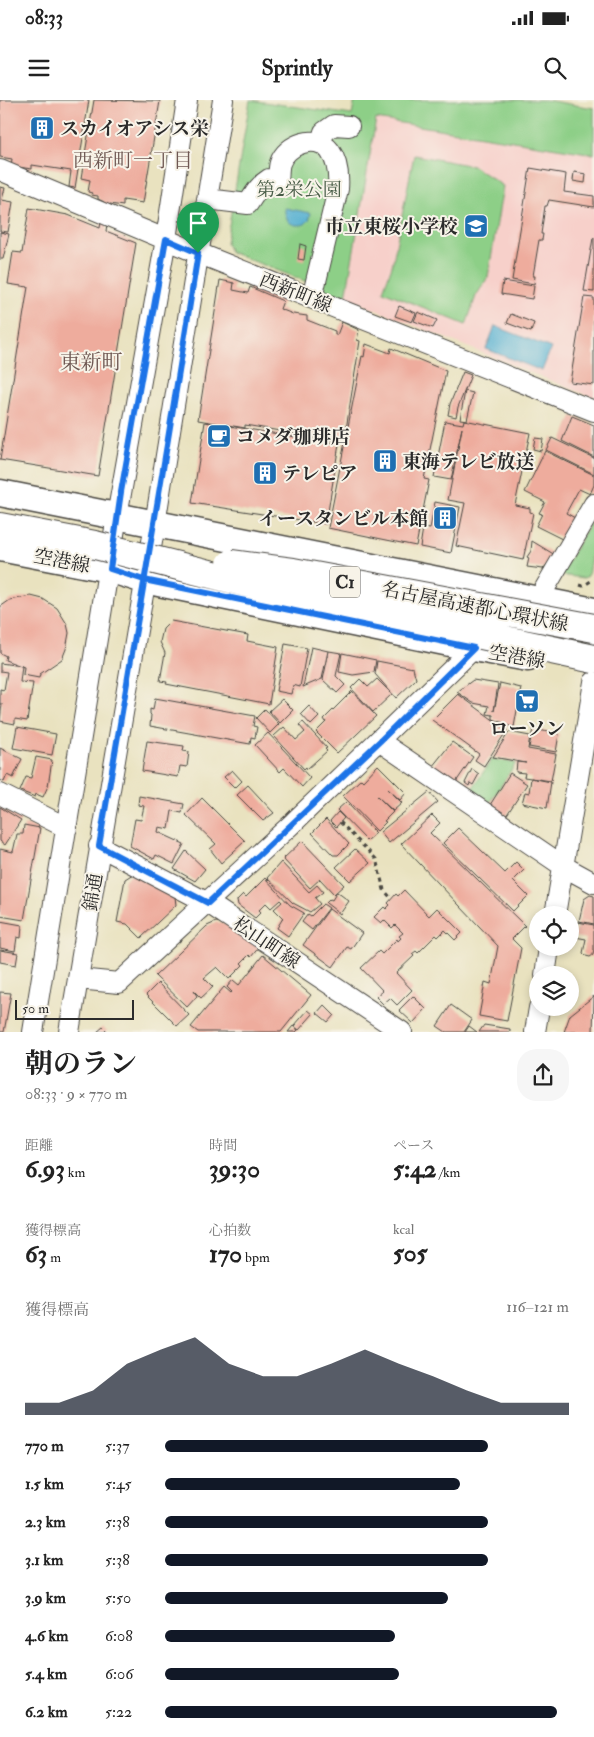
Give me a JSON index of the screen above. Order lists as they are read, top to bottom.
{
  "streets": {
    "highway": ["C1", "名古屋高速都心環状線"],
    "main road": ["空港線"],
    "street": ["西新町線", "錦通", "松山町線"]
  },
  "crossings": [
    ["西新町線", "錦通"],
    ["空港線", "錦通"],
    ["C1", "名古屋高速都心環状線"],
    ["錦通", "松山町線"]
  ],
  "districts": ["西新町一丁目", "東新町"],
  "parks": ["第2栄公園"],
  "places": {
    "building": [
      "スカイオアシス栄",
      "東海テレビ放送",
      "テレピア",
      "イースタンビル本館"
    ],
    "school or university": ["市立東桜小学校"],
    "cafe": ["コメダ珈琲店"],
    "supermarket": ["ローソン"]
  },
  "scale_bar": "50 m",
  "page": {
    "status": "08:33",
    "header": "Sprintly",
    "scale": "50 m",
    "heading": ["朝のラン", "08:33 · 9 × 770 m"],
    "stats": [
      ["距離", "6.93 km"],
      ["時間", "39:30"],
      ["ペース", "5:42 /km"],
      ["獲得標高", "63 m"],
      ["心拍数", "170 bpm"],
      ["kcal", "505"]
    ],
    "chart": ["獲得標高", "116–121 m"],
    "list": [
      {
        "name": "770 m",
        "note": "5:37"
      },
      {
        "name": "1.5 km",
        "note": "5:45"
      },
      {
        "name": "2.3 km",
        "note": "5:38"
      },
      {
        "name": "3.1 km",
        "note": "5:38"
      },
      {
        "name": "3.9 km",
        "note": "5:50"
      },
      {
        "name": "4.6 km",
        "note": "6:08"
      },
      {
        "name": "5.4 km",
        "note": "6:06"
      },
      {
        "name": "6.2 km",
        "note": "5:22"
      }
    ]
  }
}
